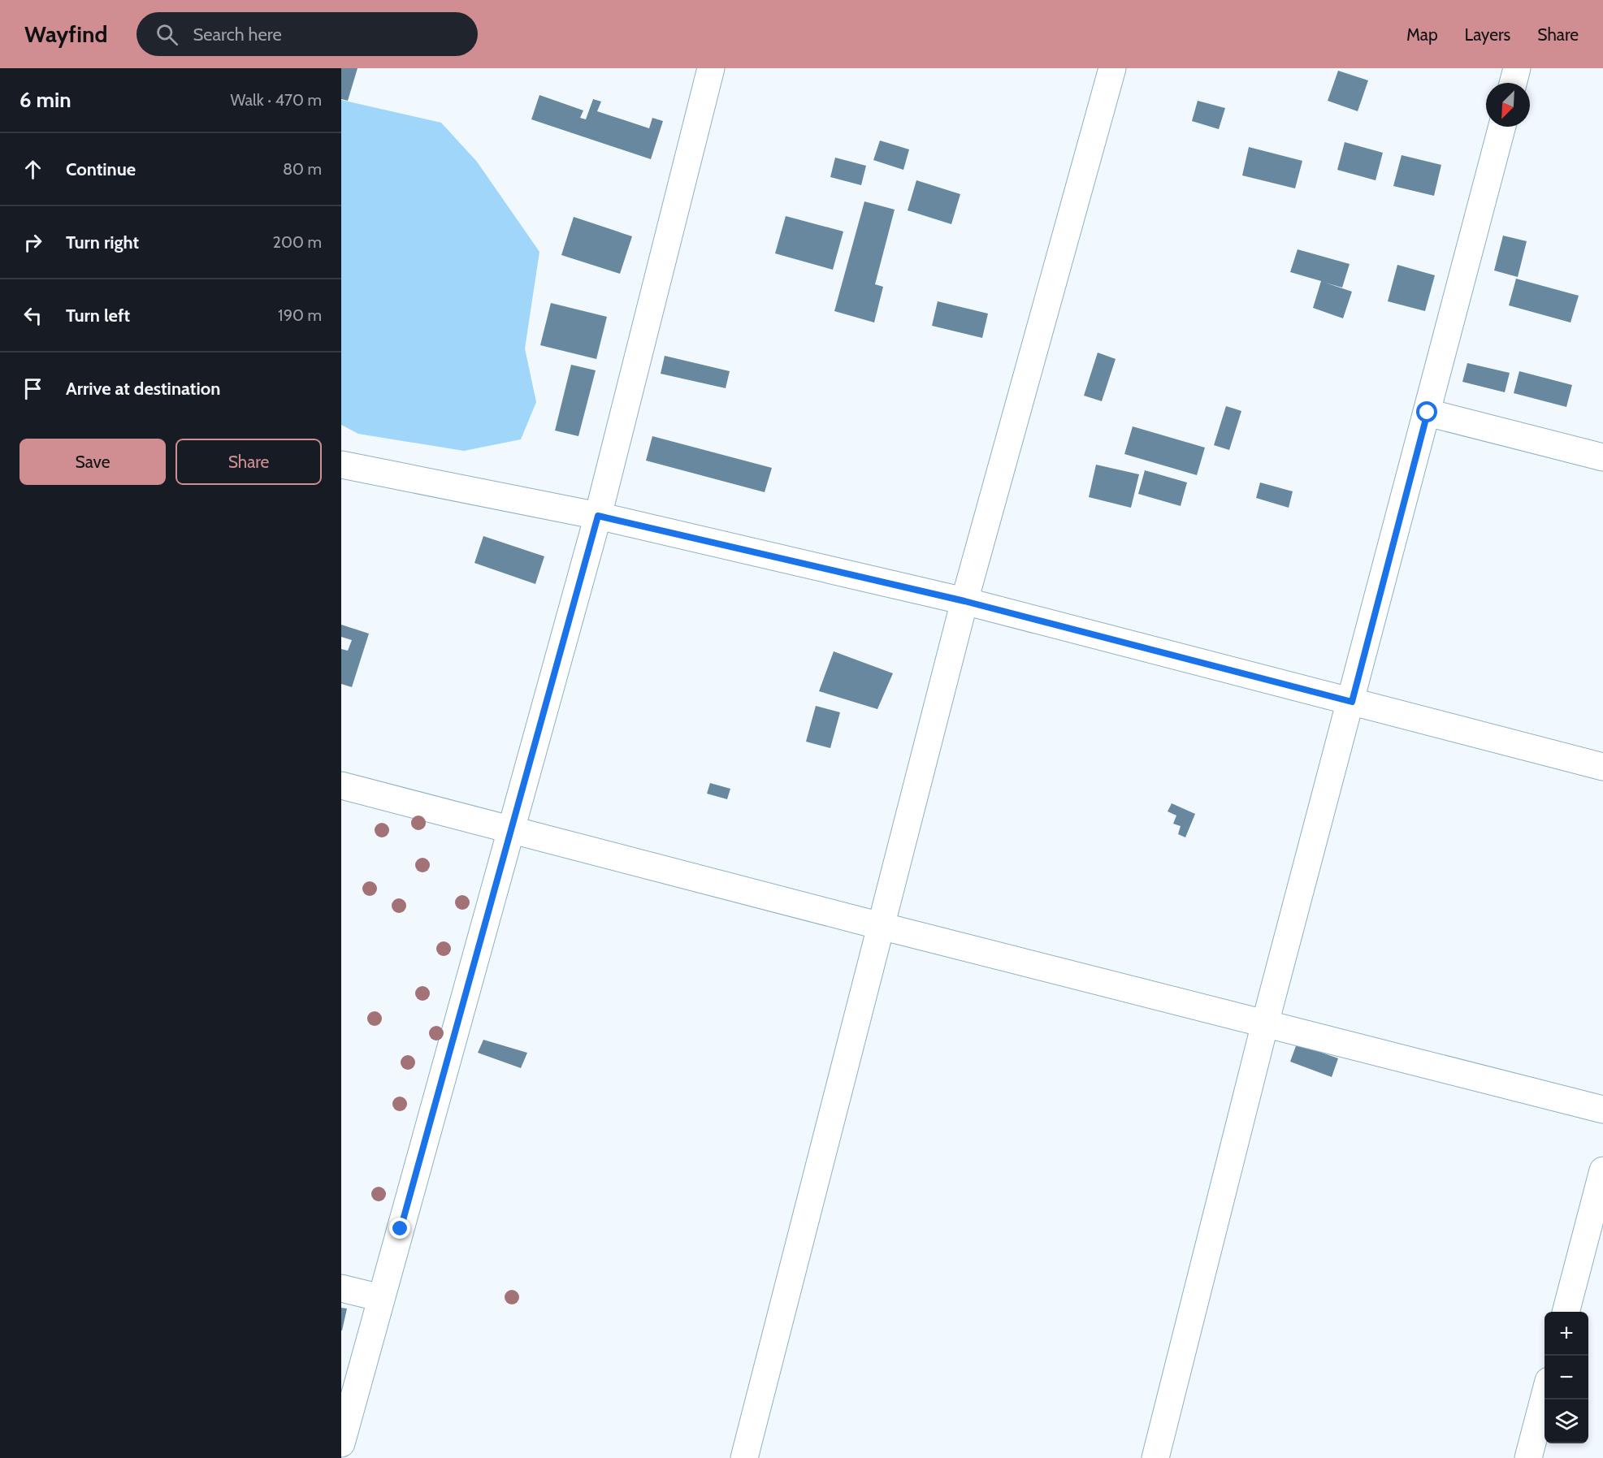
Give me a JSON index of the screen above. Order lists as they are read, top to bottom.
{
  "north": "bottom left",
  "page": {
    "header": "Wayfind",
    "search": "Search here",
    "nav": ["Map", "Layers", "Share"],
    "heading": ["6 min", "Walk · 470 m"],
    "list": [
      ["Continue", "80 m"],
      ["Turn right", "200 m"],
      ["Turn left", "190 m"],
      "Arrive at destination"
    ],
    "buttons": ["Save", "Share"],
    "map_buttons": ["+", "−"]
  }
}
